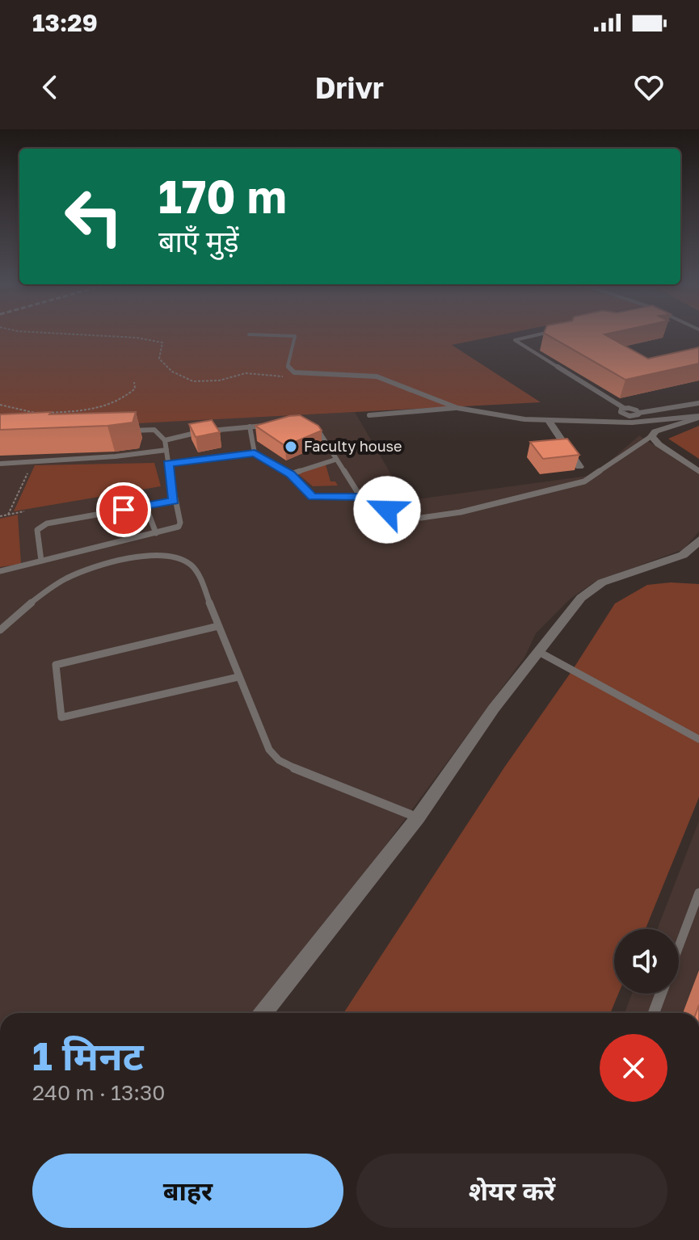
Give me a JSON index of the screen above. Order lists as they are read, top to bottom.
{
  "places": ["Faculty house"],
  "page": {
    "status": "13:29",
    "header": "Drivr",
    "turn": ["170 m", "बाएँ मुड़ें"],
    "heading": ["1 मिनट", "240 m · 13:30"],
    "buttons": ["बाहर", "शेयर करें"]
  }
}
